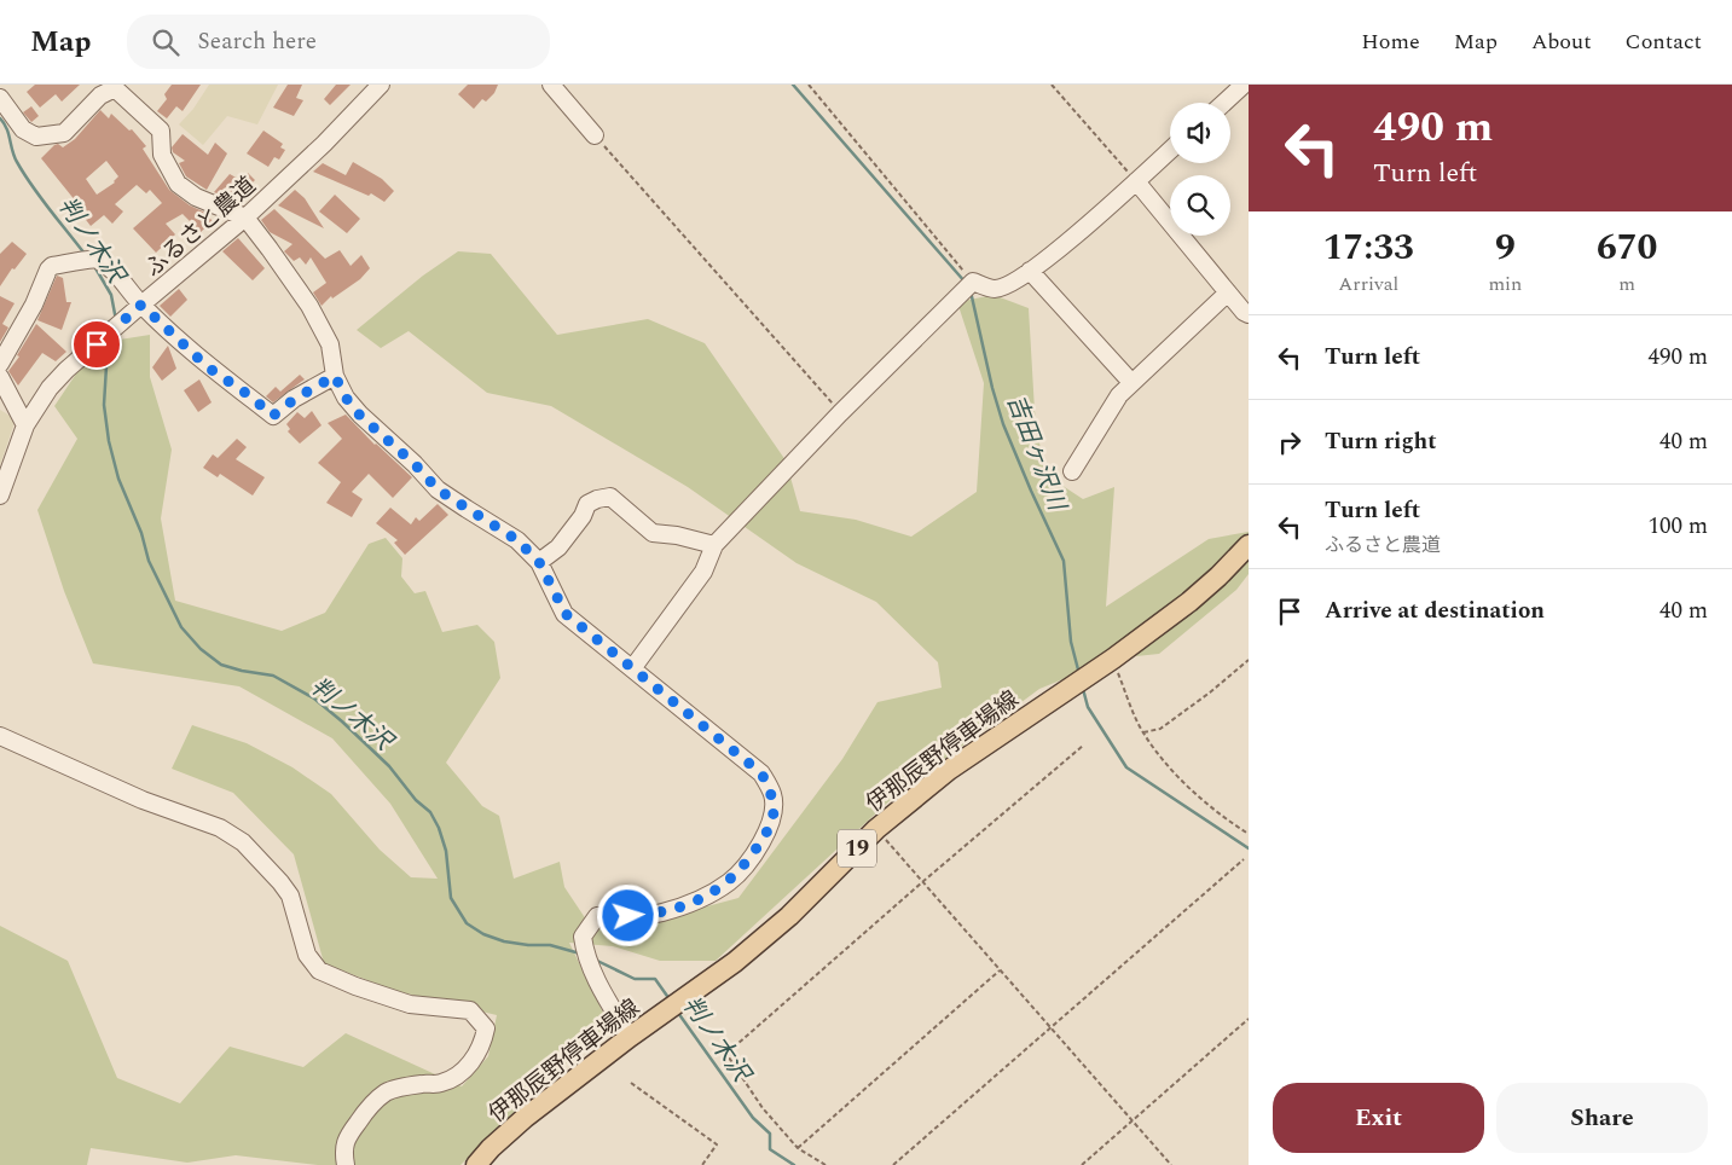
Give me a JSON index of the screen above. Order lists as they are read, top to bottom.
{
  "streets": {
    "main road": ["伊那辰野停車場線", "19"],
    "street": ["ふるさと農道"]
  },
  "water": ["判ノ木沢", "吉田ヶ沢川"],
  "page": {
    "header": "Map",
    "search": "Search here",
    "nav": [
      "Home",
      "Map",
      "About",
      "Contact"
    ],
    "turn": ["490 m", "Turn left"],
    "eta": [
      "17:33",
      "Arrival",
      "9",
      "min",
      "670",
      "m"
    ],
    "list": [
      {
        "name": "Turn left",
        "value": "490 m"
      },
      {
        "name": "Turn right",
        "value": "40 m"
      },
      {
        "name": "Turn left",
        "note": "ふるさと農道",
        "value": "100 m"
      },
      {
        "name": "Arrive at destination",
        "value": "40 m"
      }
    ],
    "buttons": ["Exit", "Share"]
  }
}
